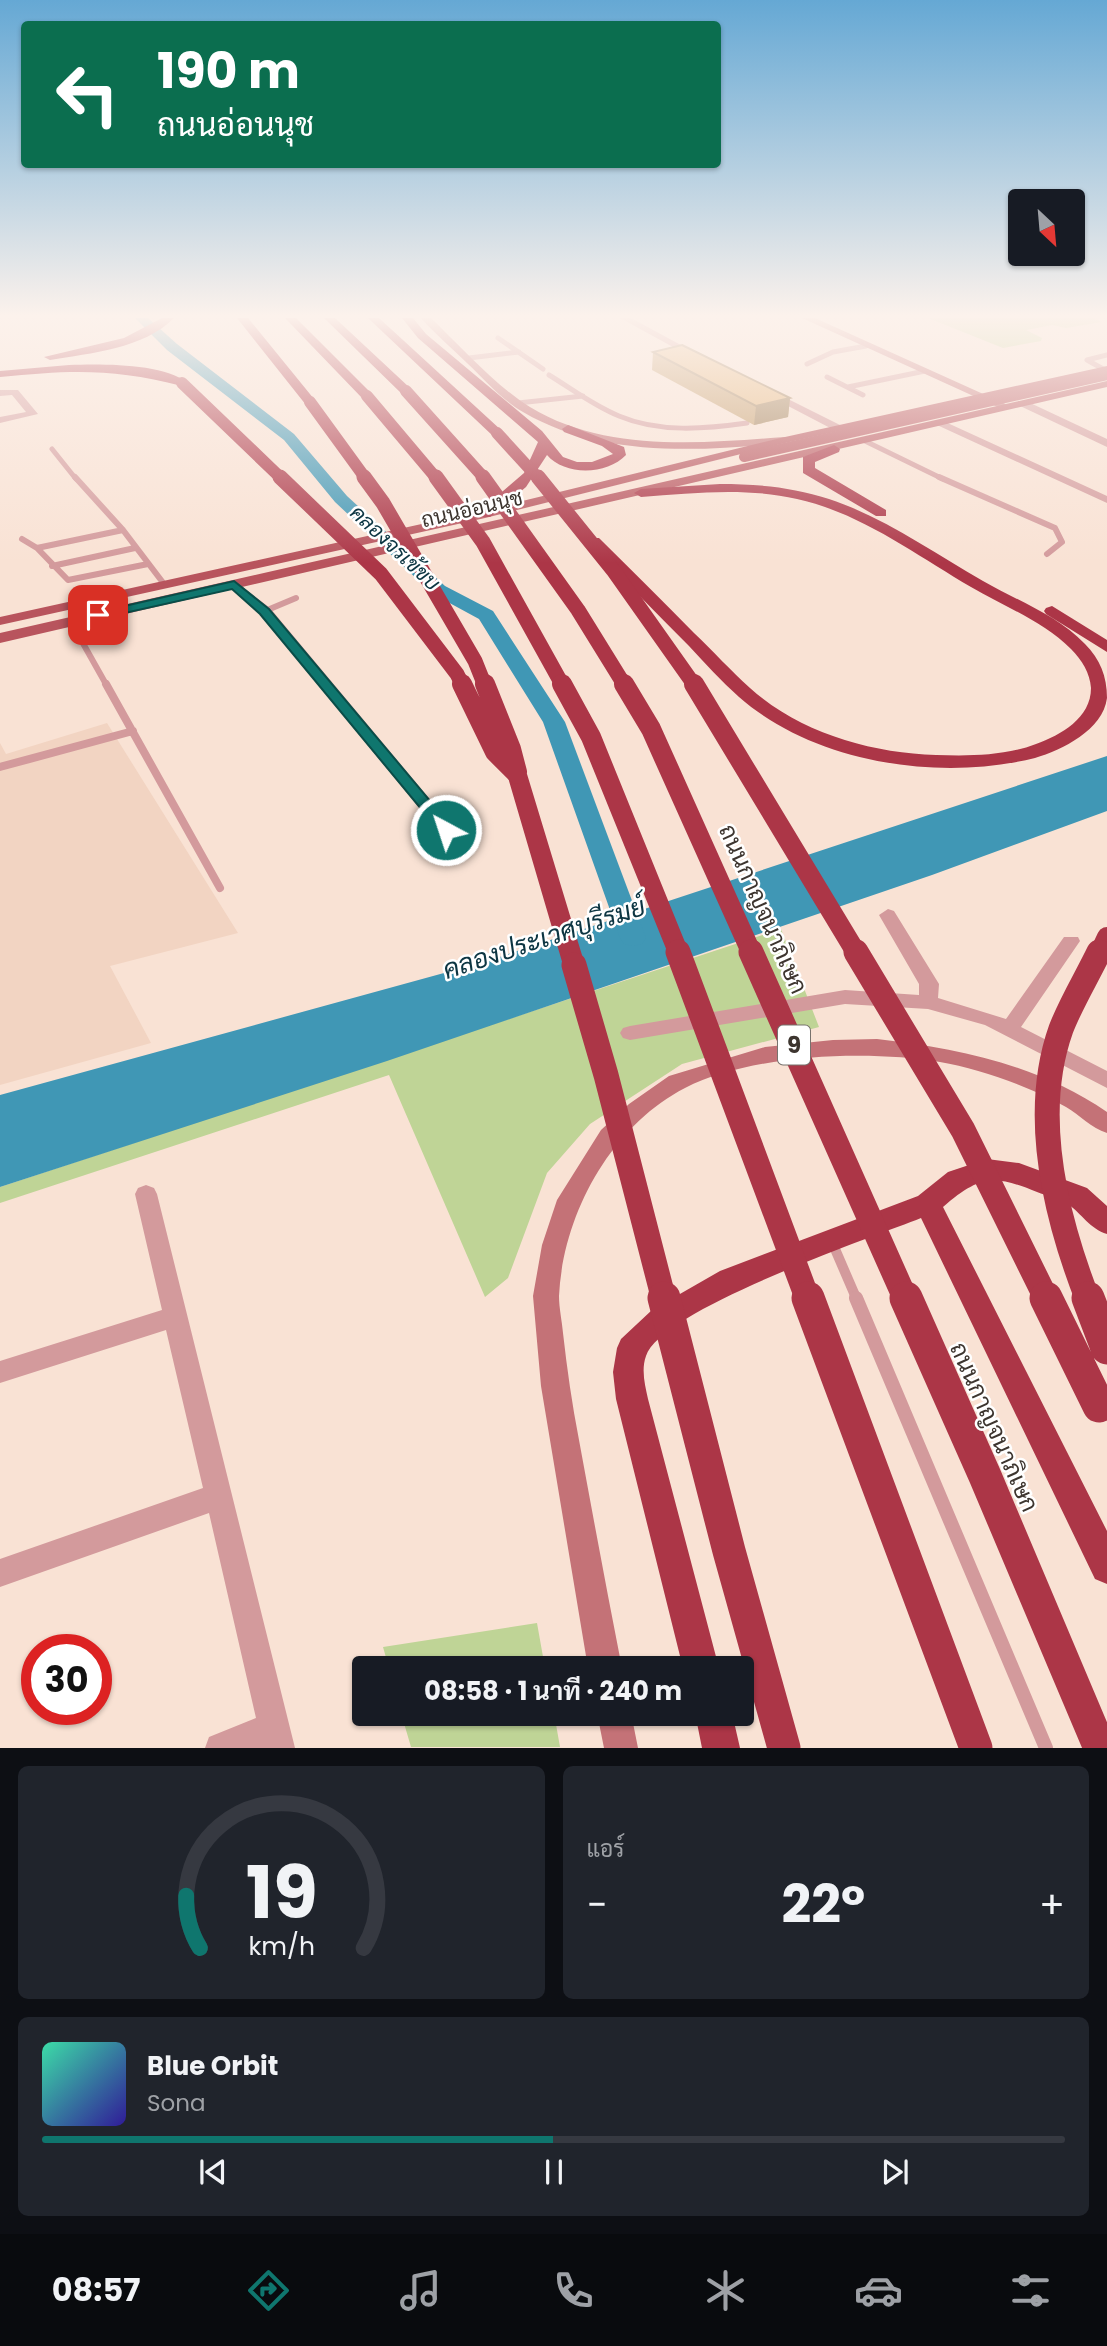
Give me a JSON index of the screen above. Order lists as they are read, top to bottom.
{
  "streets": {
    "highway": ["ถนนกาญจนาภิเษก", "9"],
    "main road": ["ถนนอ่อนนุช"]
  },
  "water": ["คลองจรเข้ขบ", "คลองประเวศบุรีรมย์"],
  "north": "bottom right",
  "page": {
    "turn": ["190 m", "ถนนอ่อนนุช"],
    "limit": "30",
    "trip": "08:58 · 1 นาที · 240 m",
    "tile": "แอร์",
    "heat": ["−", "22°", "+"],
    "song": ["Blue Orbit", "Sona"],
    "tabs": "08:57",
    "gauge": ["19", "km/h"]
  }
}
